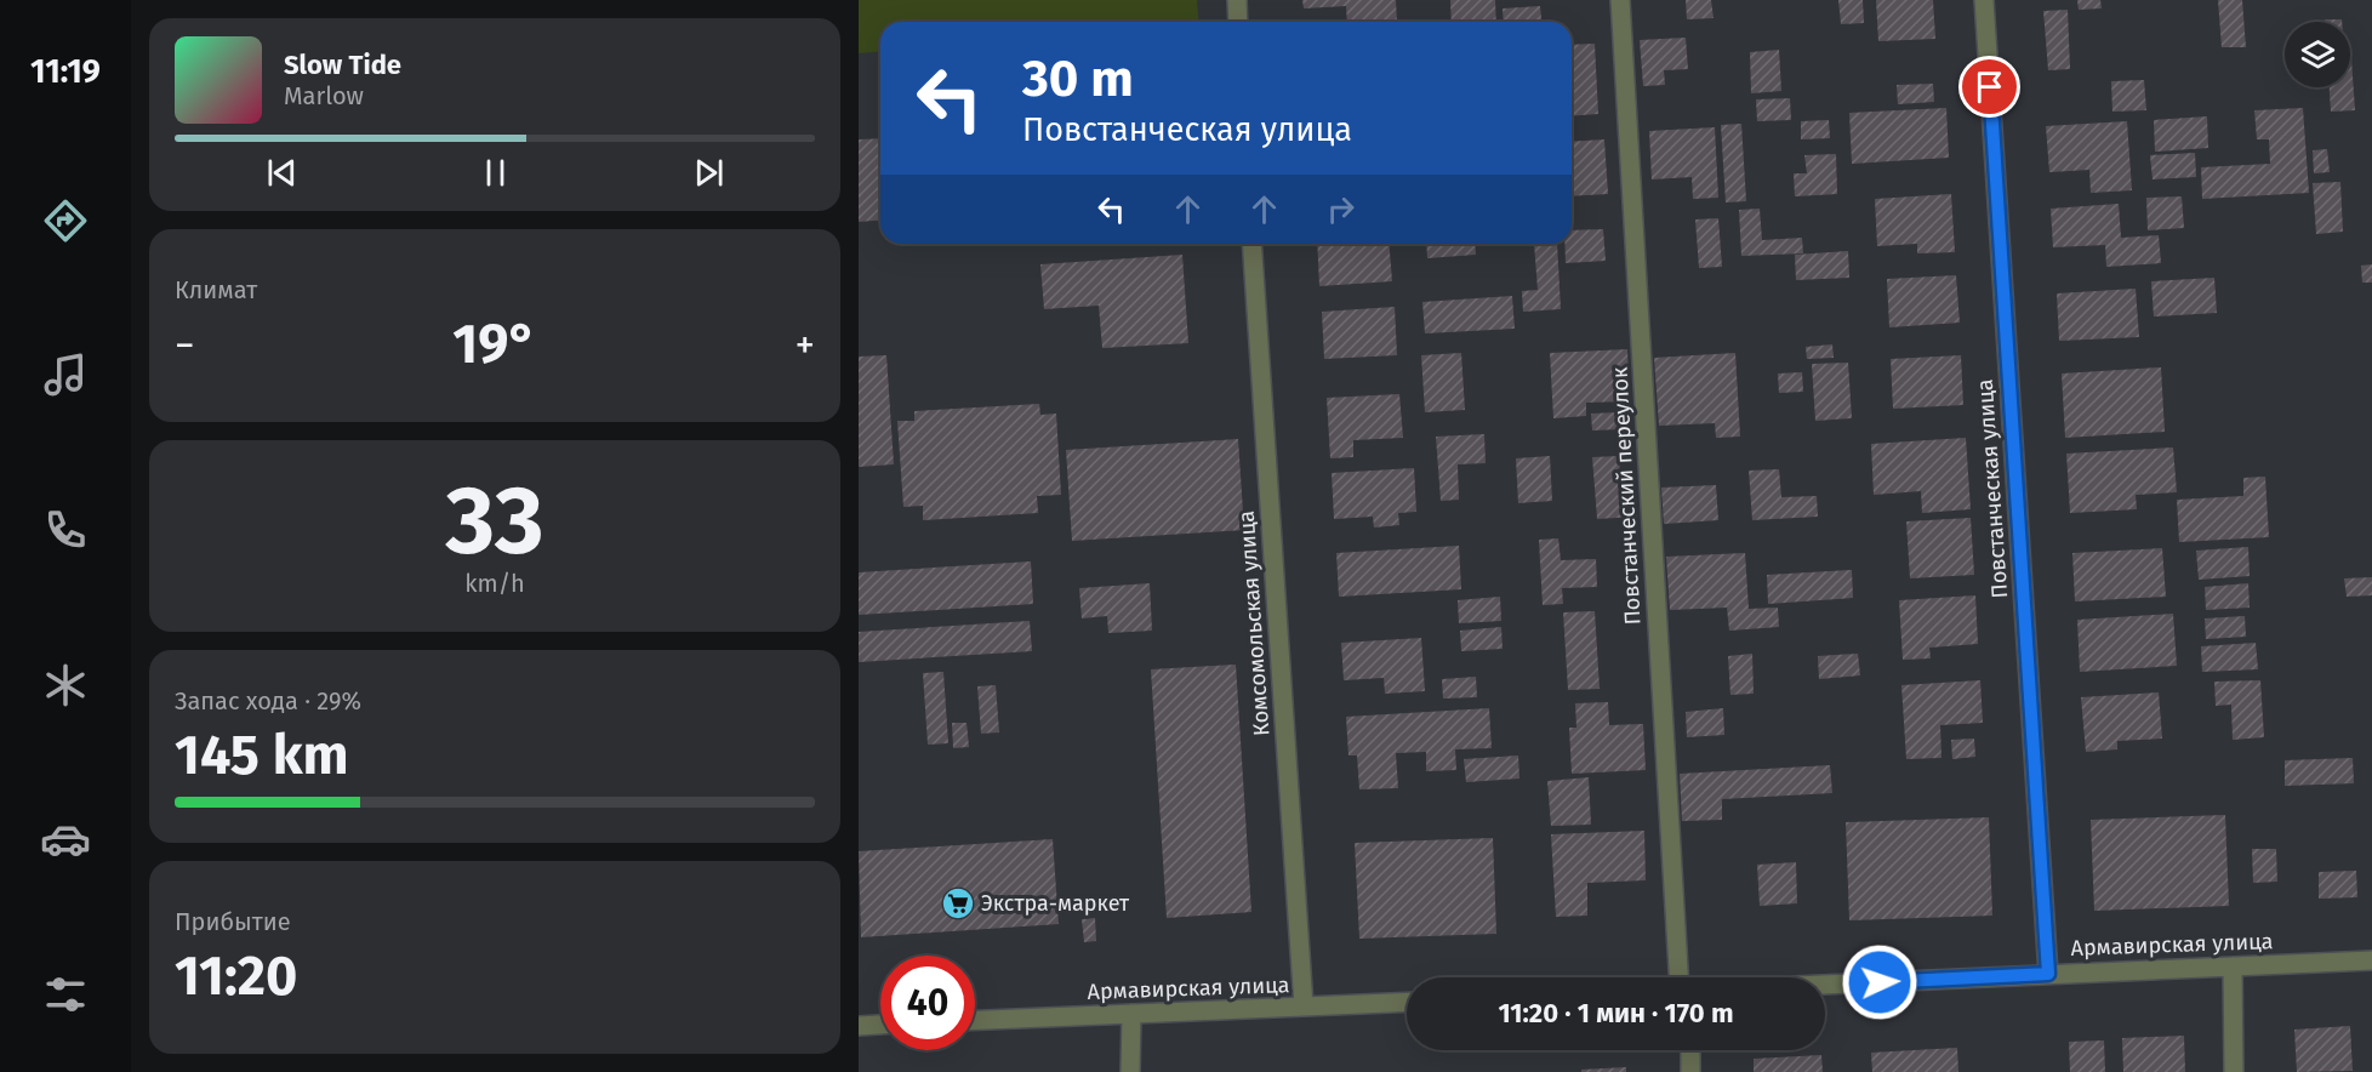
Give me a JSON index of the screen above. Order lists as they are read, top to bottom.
{
  "streets": {
    "street": [
      "Повстанческая улица",
      "Повстанческий переулок",
      "Комсомольская улица",
      "Армавирская улица"
    ]
  },
  "crossings": [
    ["Повстанческая улица", "Армавирская улица"],
    ["Комсомольская улица", "Армавирская улица"]
  ],
  "places": {
    "supermarket": ["Экстра-маркет"]
  },
  "page": {
    "tabs": "11:19",
    "turn": ["30 m", "Повстанческая улица"],
    "song": ["Slow Tide", "Marlow"],
    "tile": [
      "Климат",
      ["33", "km/h"],
      ["Запас хода · 29%", "145 km"],
      ["Прибытие", "11:20"]
    ],
    "heat": ["−", "19°", "+"],
    "limit": "40",
    "trip": "11:20 · 1 мин · 170 m"
  }
}
